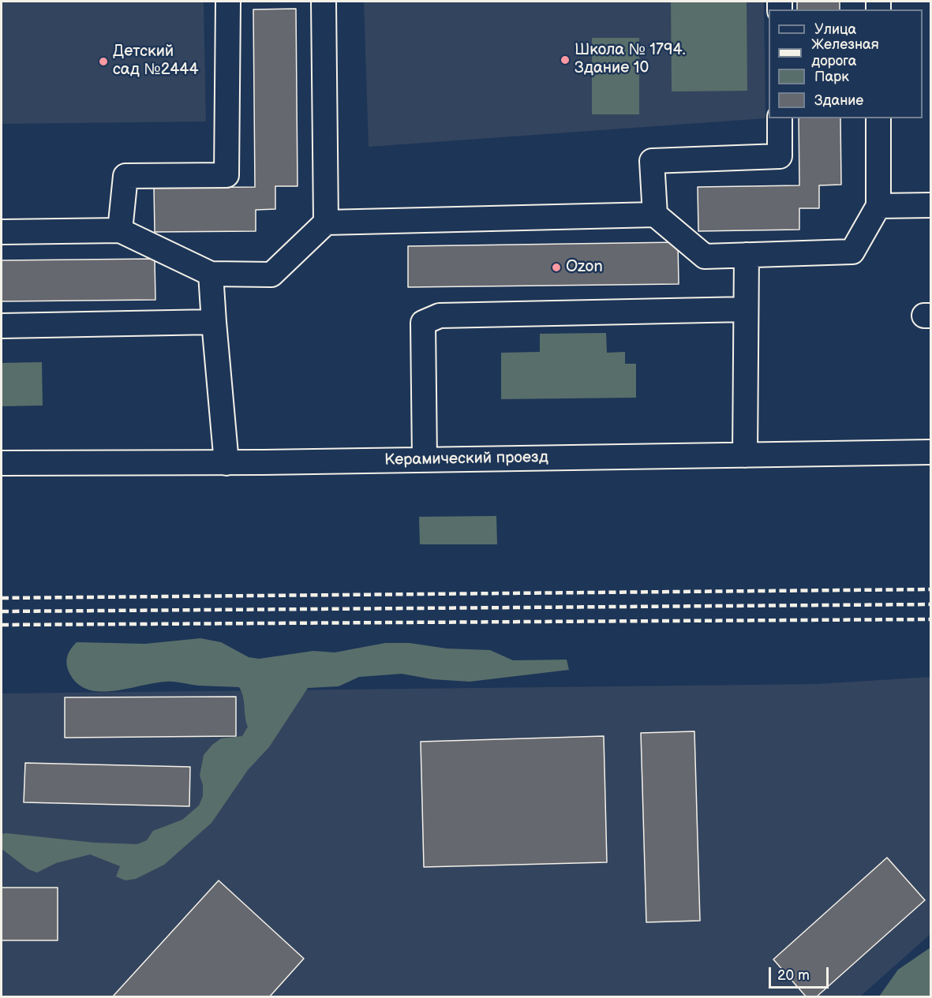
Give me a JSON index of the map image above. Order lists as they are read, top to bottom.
{
  "streets": {
    "street": ["Керамический проезд"]
  },
  "places": ["Школа № 1794. Здание 10", "Детский сад №2444", "Ozon"],
  "legend": [
    "Улица",
    "Железная дорога",
    "Парк",
    "Здание"
  ],
  "scale_bar": "20 m"
}
